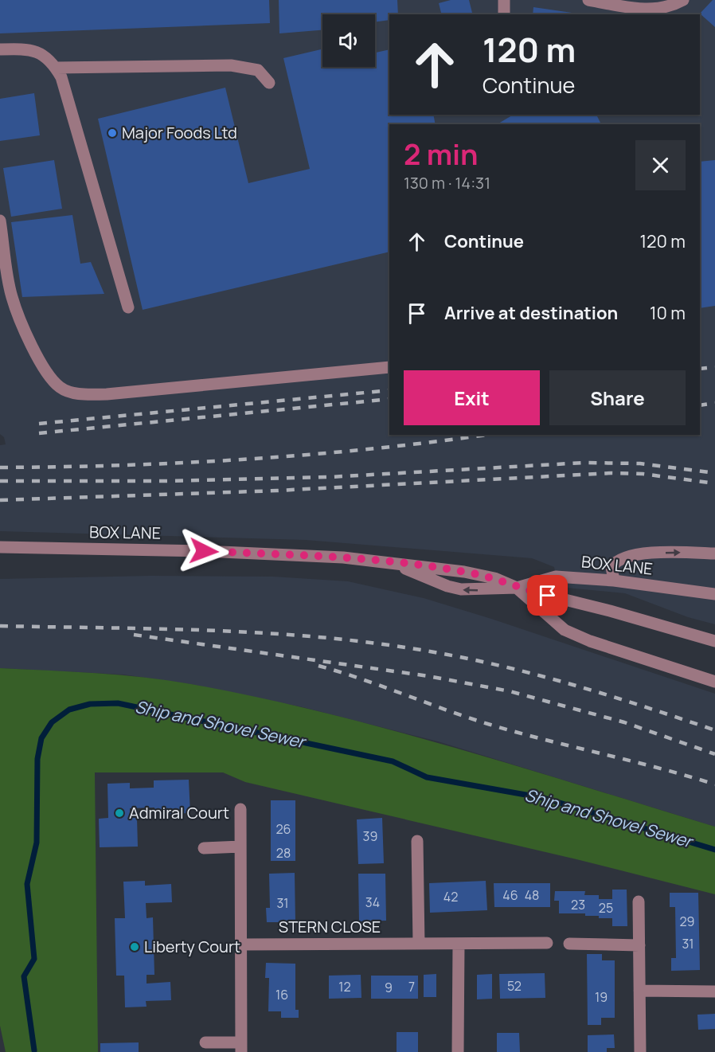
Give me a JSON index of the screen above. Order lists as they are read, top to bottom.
{
  "streets": {
    "street": ["BOX LANE", "STERN CLOSE"]
  },
  "water": ["Ship and Shovel Sewer"],
  "places": ["Major Foods Ltd", "Admiral Court", "Liberty Court"],
  "house_numbers": [
    "26",
    "39",
    "28",
    "46",
    "48",
    "42",
    "34",
    "31",
    "23",
    "25",
    "29",
    "31",
    "52",
    "12",
    "7",
    "9",
    "16",
    "19"
  ],
  "page": {
    "turn": ["120 m", "Continue"],
    "heading": ["2 min", "130 m · 14:31"],
    "list": [
      {
        "name": "Continue",
        "value": "120 m"
      },
      {
        "name": "Arrive at destination",
        "value": "10 m"
      }
    ],
    "buttons": ["Exit", "Share"]
  }
}
